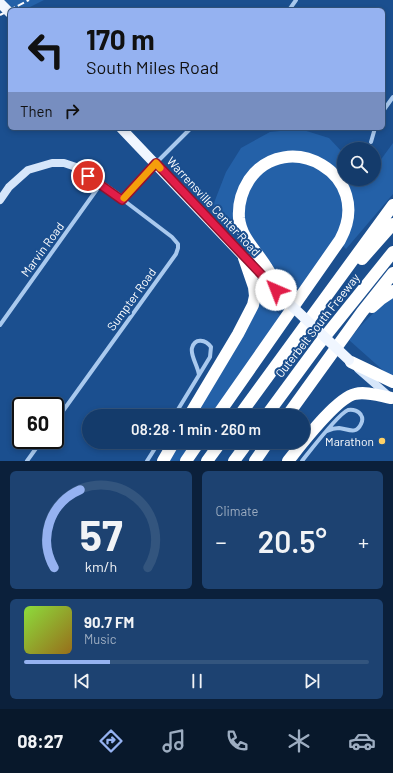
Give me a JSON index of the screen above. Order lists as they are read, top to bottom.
{
  "streets": {
    "highway": ["Outerbelt South Freeway"],
    "main road": ["Warrensville Center Road"],
    "street": ["Marvin Road", "Sumpter Road"]
  },
  "places": ["Marathon"],
  "page": {
    "turn": ["170 m", "South Miles Road"],
    "then": "Then",
    "limit": "60",
    "trip": "08:28 · 1 min · 260 m",
    "tile": "Climate",
    "heat": ["−", "20.5°", "+"],
    "song": ["90.7 FM", "Music"],
    "tabs": "08:27",
    "gauge": ["57", "km/h"]
  }
}
